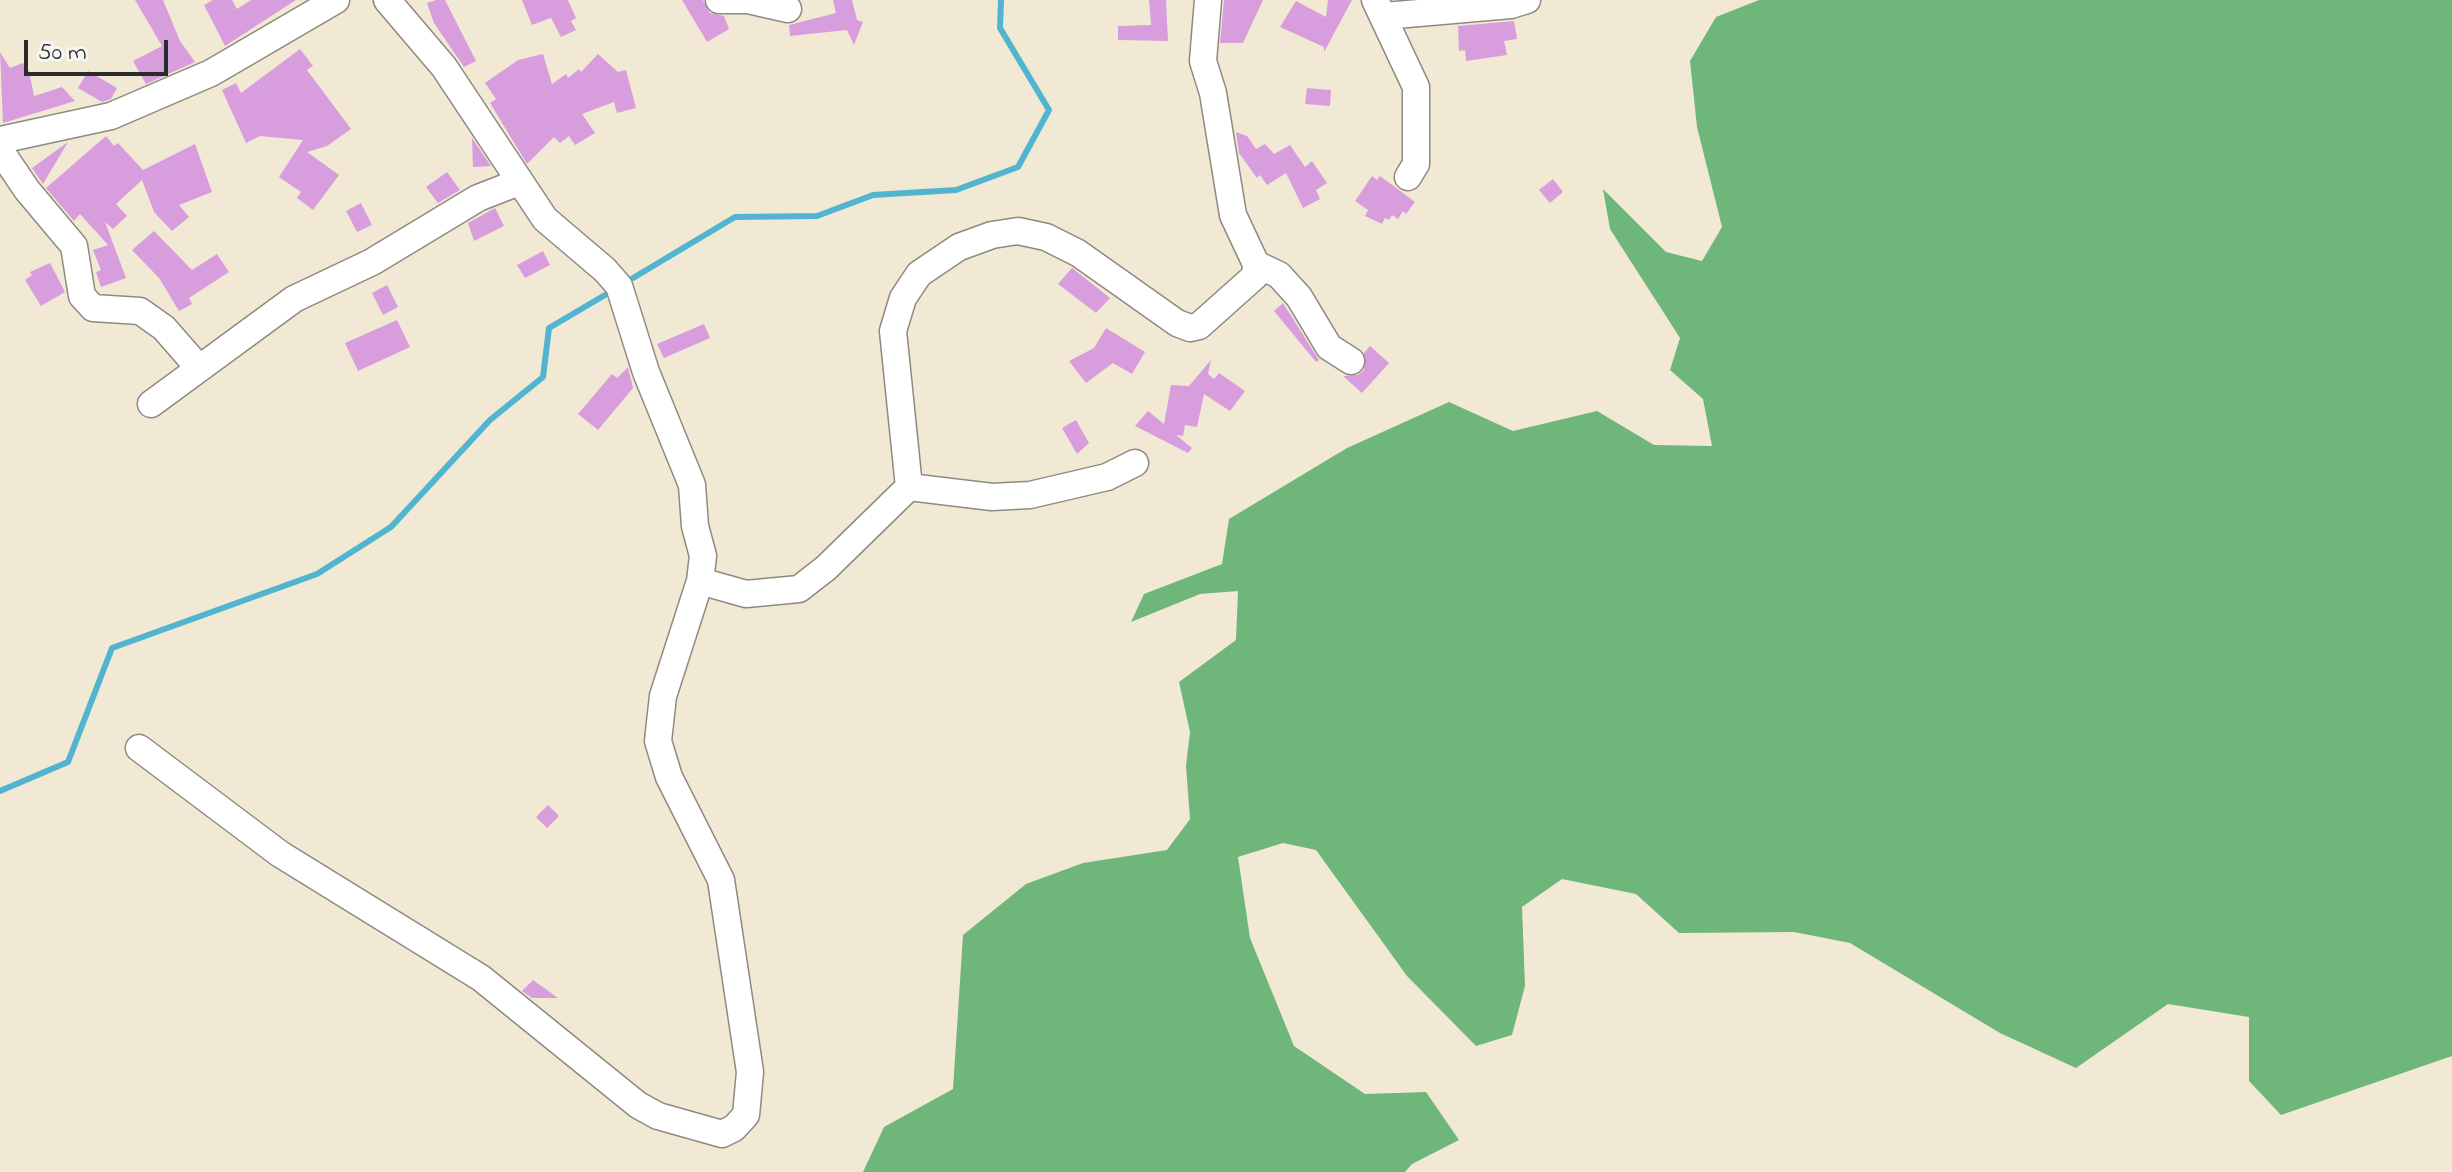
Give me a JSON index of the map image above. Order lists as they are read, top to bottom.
{
  "scale_bar": "50 m"
}
